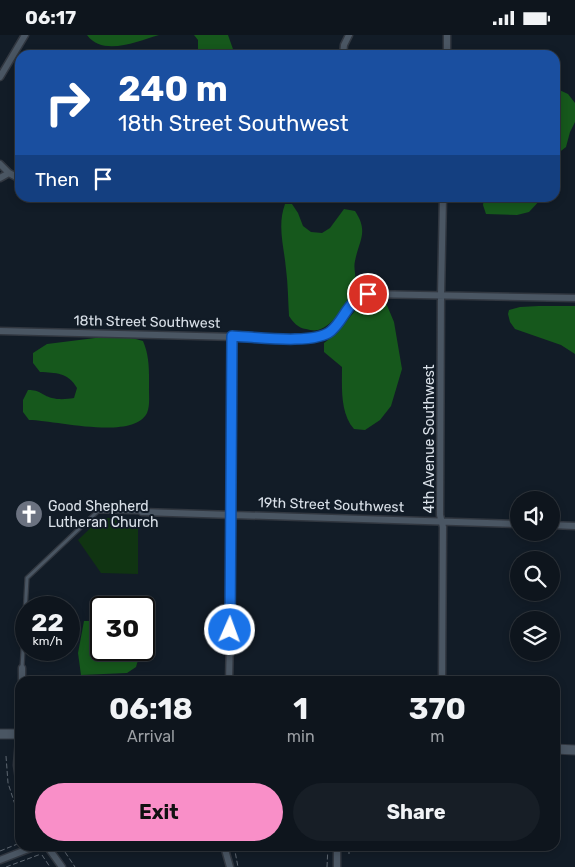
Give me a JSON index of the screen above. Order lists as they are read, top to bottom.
{
  "streets": {
    "street": ["18th Street Southwest", "4th Avenue Southwest", "19th Street Southwest"]
  },
  "crossings": [
    ["18th Street Southwest", "4th Avenue Southwest"],
    ["4th Avenue Southwest", "19th Street Southwest"]
  ],
  "places": {
    "church": ["Good Shepherd Lutheran Church"]
  },
  "page": {
    "status": "06:17",
    "turn": ["240 m", "18th Street Southwest"],
    "then": "Then",
    "speed": "22 km/h",
    "limit": "30",
    "eta": [
      "06:18",
      "Arrival",
      "1",
      "min",
      "370",
      "m"
    ],
    "buttons": ["Exit", "Share"]
  }
}
